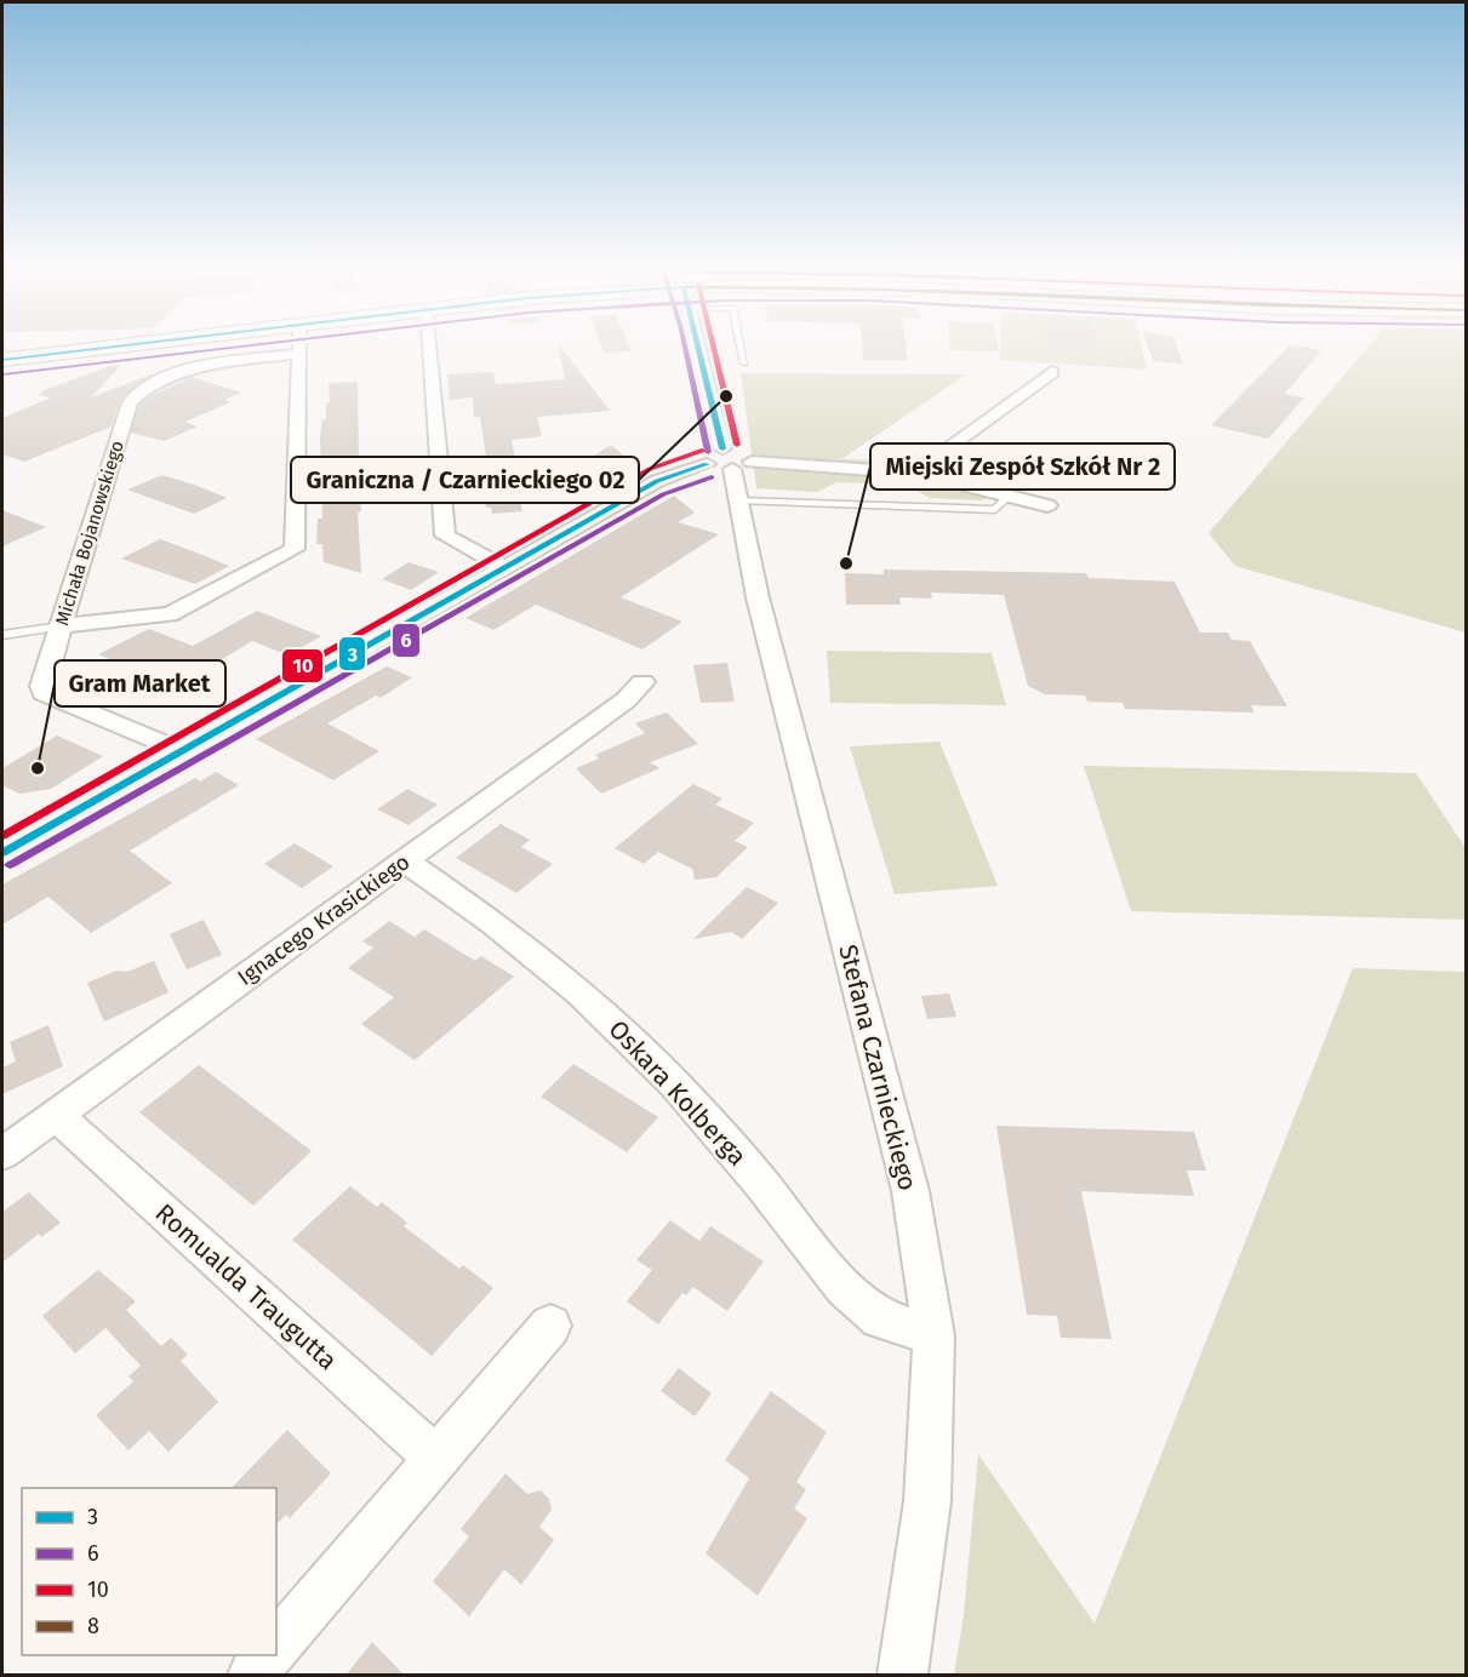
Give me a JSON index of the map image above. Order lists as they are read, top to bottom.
{
  "streets": {
    "street": [
      "Michała Bojanowskiego",
      "Ignacego Krasickiego",
      "Stefana Czarnieckiego",
      "Oskara Kolberga",
      "Romualda Traugutta"
    ]
  },
  "crossings": [
    ["Ignacego Krasickiego", "Oskara Kolberga"],
    ["Ignacego Krasickiego", "Romualda Traugutta"],
    ["Stefana Czarnieckiego", "Oskara Kolberga"]
  ],
  "places": ["Graniczna / Czarnieckiego 02", "Miejski Zespół Szkół Nr 2", "Gram Market"],
  "lines": ["transit line 3", "transit line 6", "transit line 10"],
  "legend": [
    "3",
    "6",
    "10",
    "8"
  ]
}
